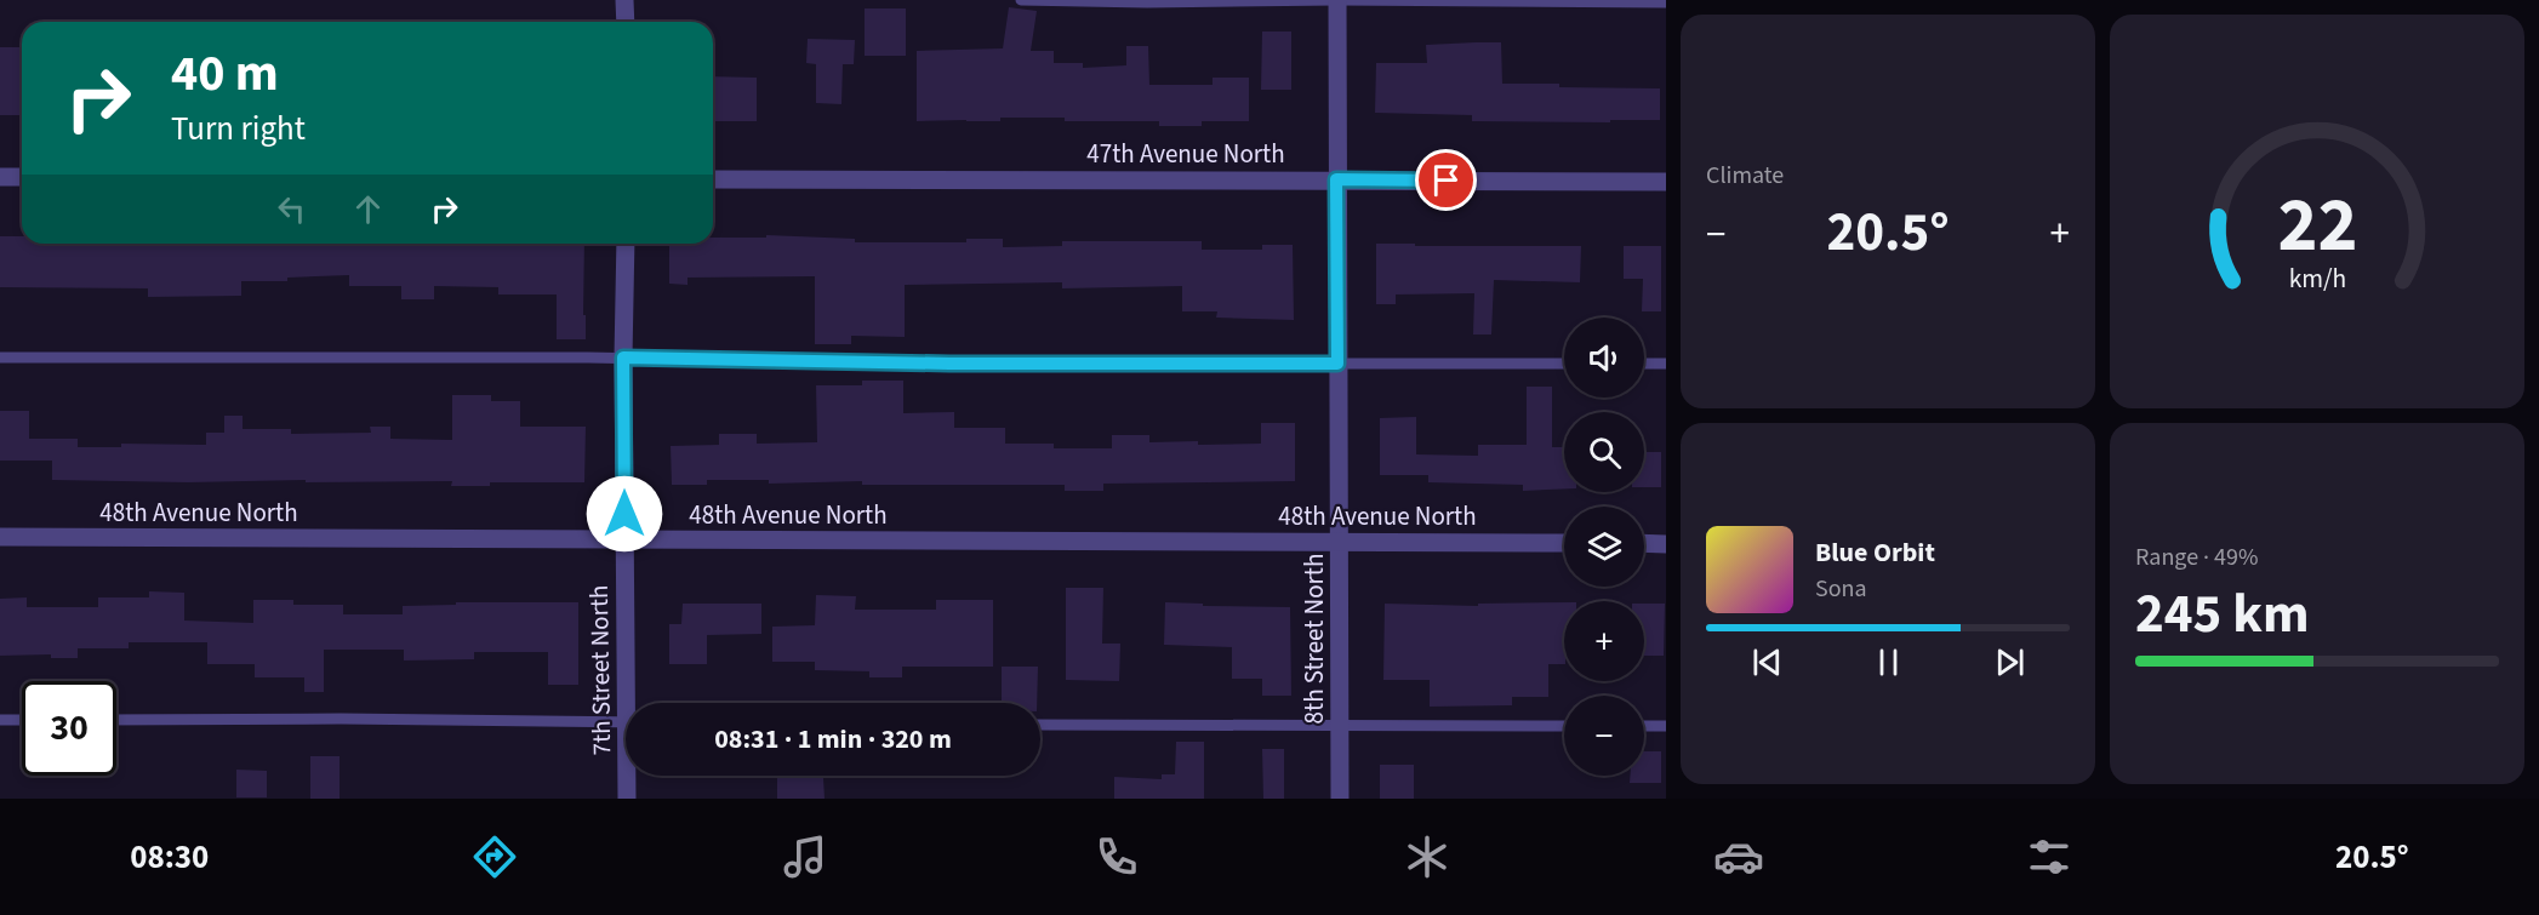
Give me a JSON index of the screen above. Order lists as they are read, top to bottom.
{
  "streets": {
    "street": [
      "47th Avenue North",
      "48th Avenue North",
      "8th Street North",
      "7th Street North"
    ]
  },
  "crossings": [
    ["47th Avenue North", "8th Street North"],
    ["48th Avenue North", "8th Street North"],
    ["48th Avenue North", "7th Street North"]
  ],
  "page": {
    "tile": [
      "Climate",
      ["Range · 49%", "245 km"]
    ],
    "turn": ["40 m", "Turn right"],
    "heat": ["−", "20.5°", "+"],
    "map_buttons": ["+", "−"],
    "song": ["Blue Orbit", "Sona"],
    "limit": "30",
    "trip": "08:31 · 1 min · 320 m",
    "tabs": ["08:30", "20.5°"],
    "gauge": ["22", "km/h"]
  }
}
